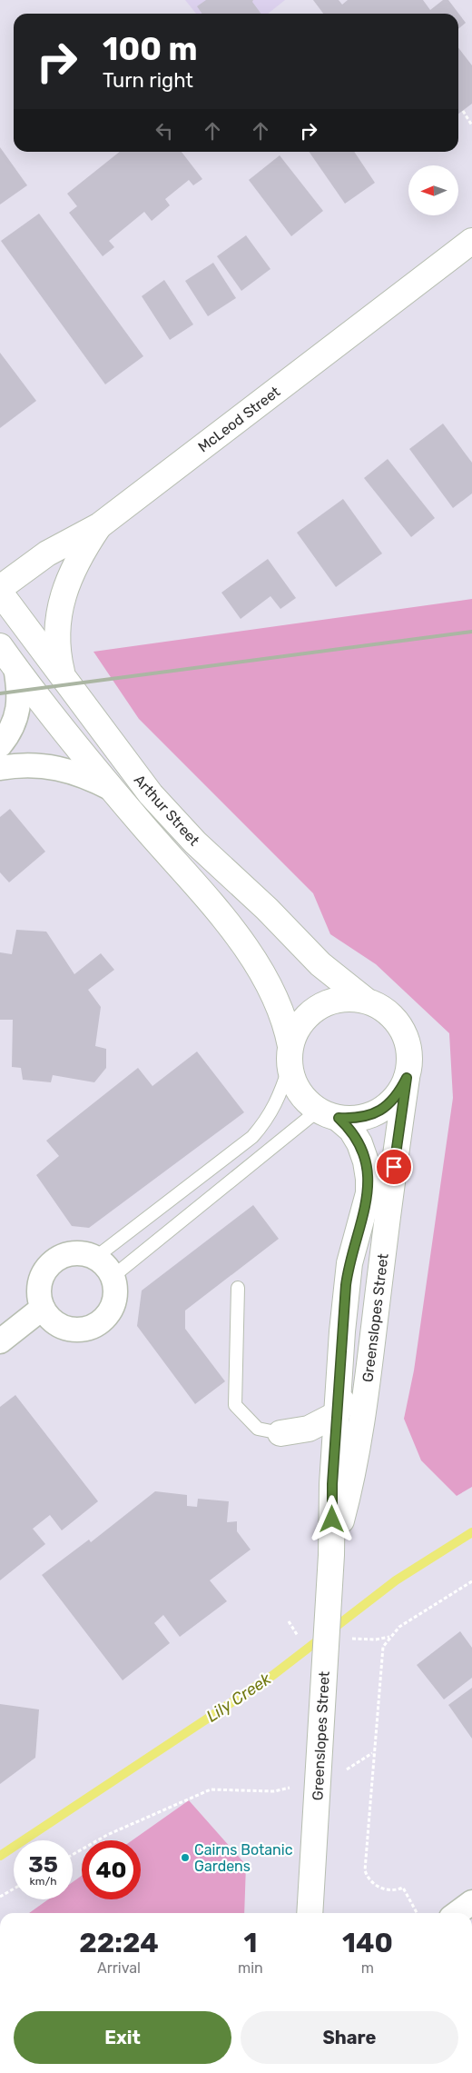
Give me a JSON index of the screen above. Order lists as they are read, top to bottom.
{
  "streets": {
    "street": ["McLeod Street", "Arthur Street", "Greenslopes Street"]
  },
  "crossings": [
    ["Arthur Street", "Greenslopes Street"]
  ],
  "water": ["Lily Creek"],
  "places": ["Cairns Botanic Gardens"],
  "north": "left",
  "page": {
    "turn": ["100 m", "Turn right"],
    "speed": "35 km/h",
    "limit": "40",
    "eta": [
      "22:24",
      "Arrival",
      "1",
      "min",
      "140",
      "m"
    ],
    "buttons": ["Exit", "Share"]
  }
}
